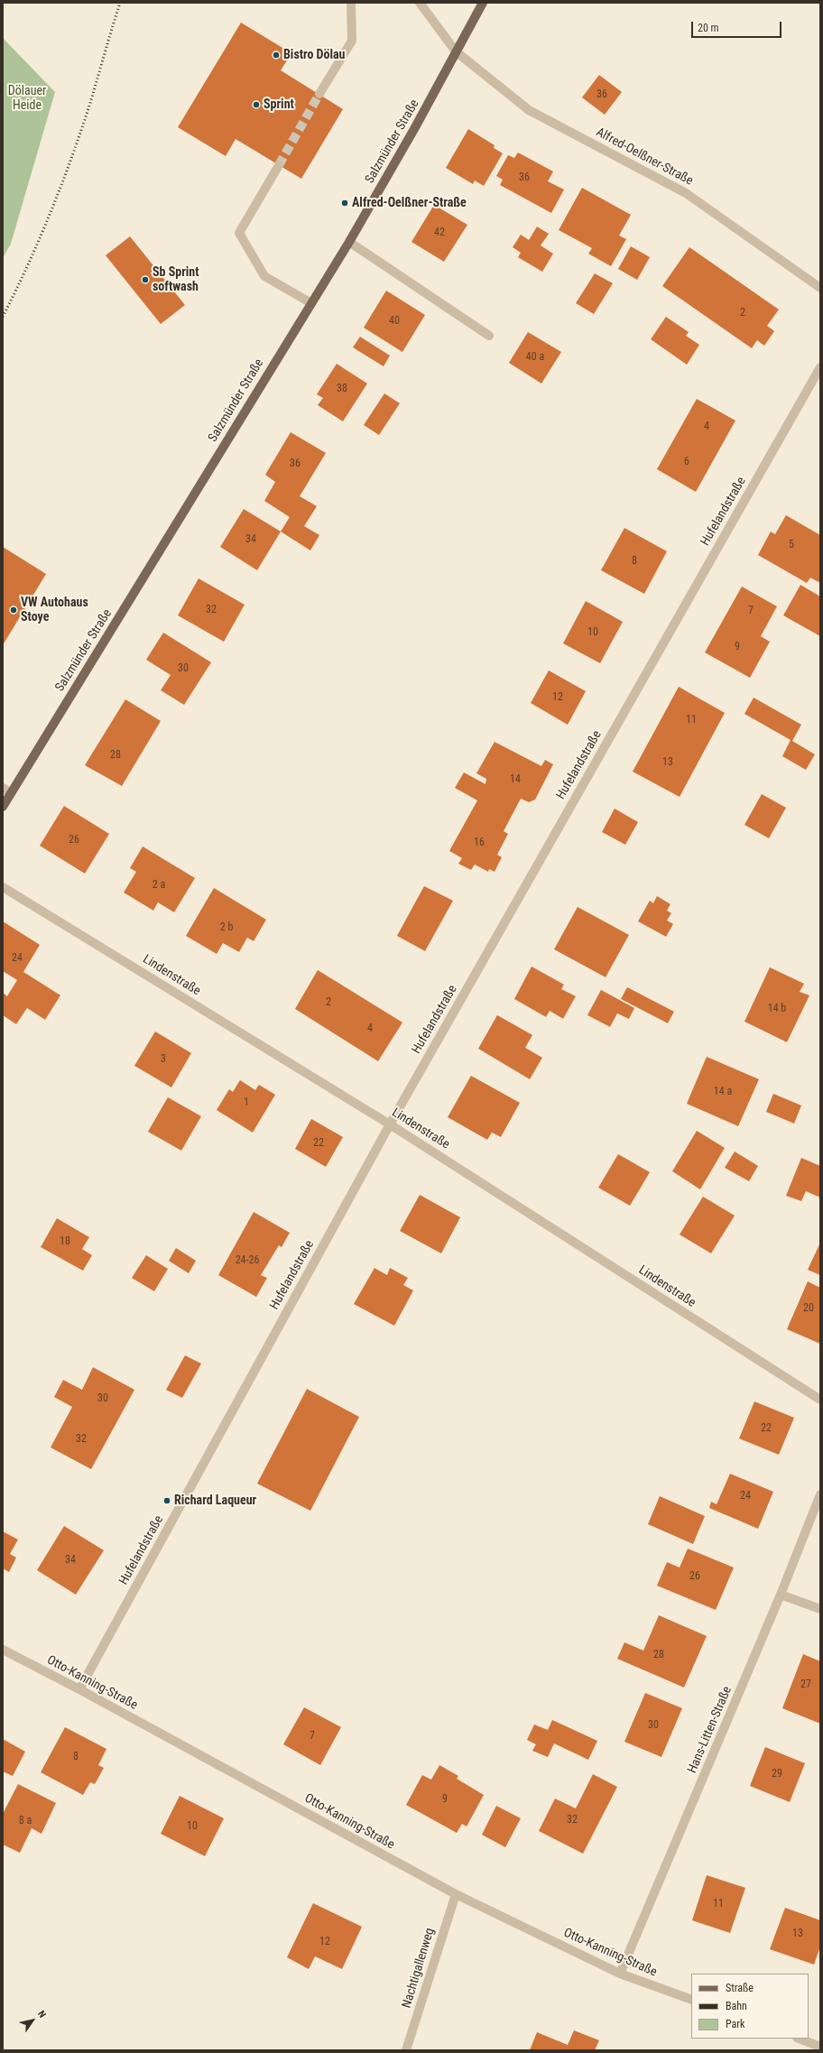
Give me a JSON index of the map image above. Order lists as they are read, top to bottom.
{
  "streets": {
    "main road": ["Salzmünder Straße"],
    "street": [
      "Alfred-Oelßner-Straße",
      "Hufelandstraße",
      "Lindenstraße",
      "Otto-Kanning-Straße",
      "Hans-Litten-Straße",
      "Nachtigallenweg"
    ]
  },
  "crossings": [
    ["Salzmünder Straße", "Alfred-Oelßner-Straße"],
    ["Hufelandstraße", "Lindenstraße"],
    ["Hufelandstraße", "Otto-Kanning-Straße"],
    ["Otto-Kanning-Straße", "Hans-Litten-Straße"],
    ["Otto-Kanning-Straße", "Nachtigallenweg"]
  ],
  "parks": ["Dölauer Heide"],
  "places": [
    "Bistro Dölau",
    "Sprint",
    "Alfred-Oelßner-Straße",
    "Sb Sprint softwash",
    "VW Autohaus Stoye",
    "Richard Laqueur"
  ],
  "house_numbers": [
    "36",
    "36",
    "42",
    "2",
    "40",
    "40 a",
    "38",
    "4",
    "6",
    "36",
    "34",
    "5",
    "8",
    "32",
    "7",
    "10",
    "9",
    "30",
    "12",
    "11",
    "28",
    "13",
    "14",
    "26",
    "16",
    "2 a",
    "2 b",
    "24",
    "2",
    "14 b",
    "4",
    "3",
    "14 a",
    "1",
    "22",
    "18",
    "24-26",
    "20",
    "30",
    "22",
    "32",
    "24",
    "34",
    "26",
    "28",
    "27",
    "30",
    "7",
    "8",
    "29",
    "9",
    "32",
    "8 a",
    "10",
    "11",
    "13",
    "12"
  ],
  "legend": ["Straße", "Bahn", "Park"],
  "scale_bar": "20 m",
  "north": "top right"
}
